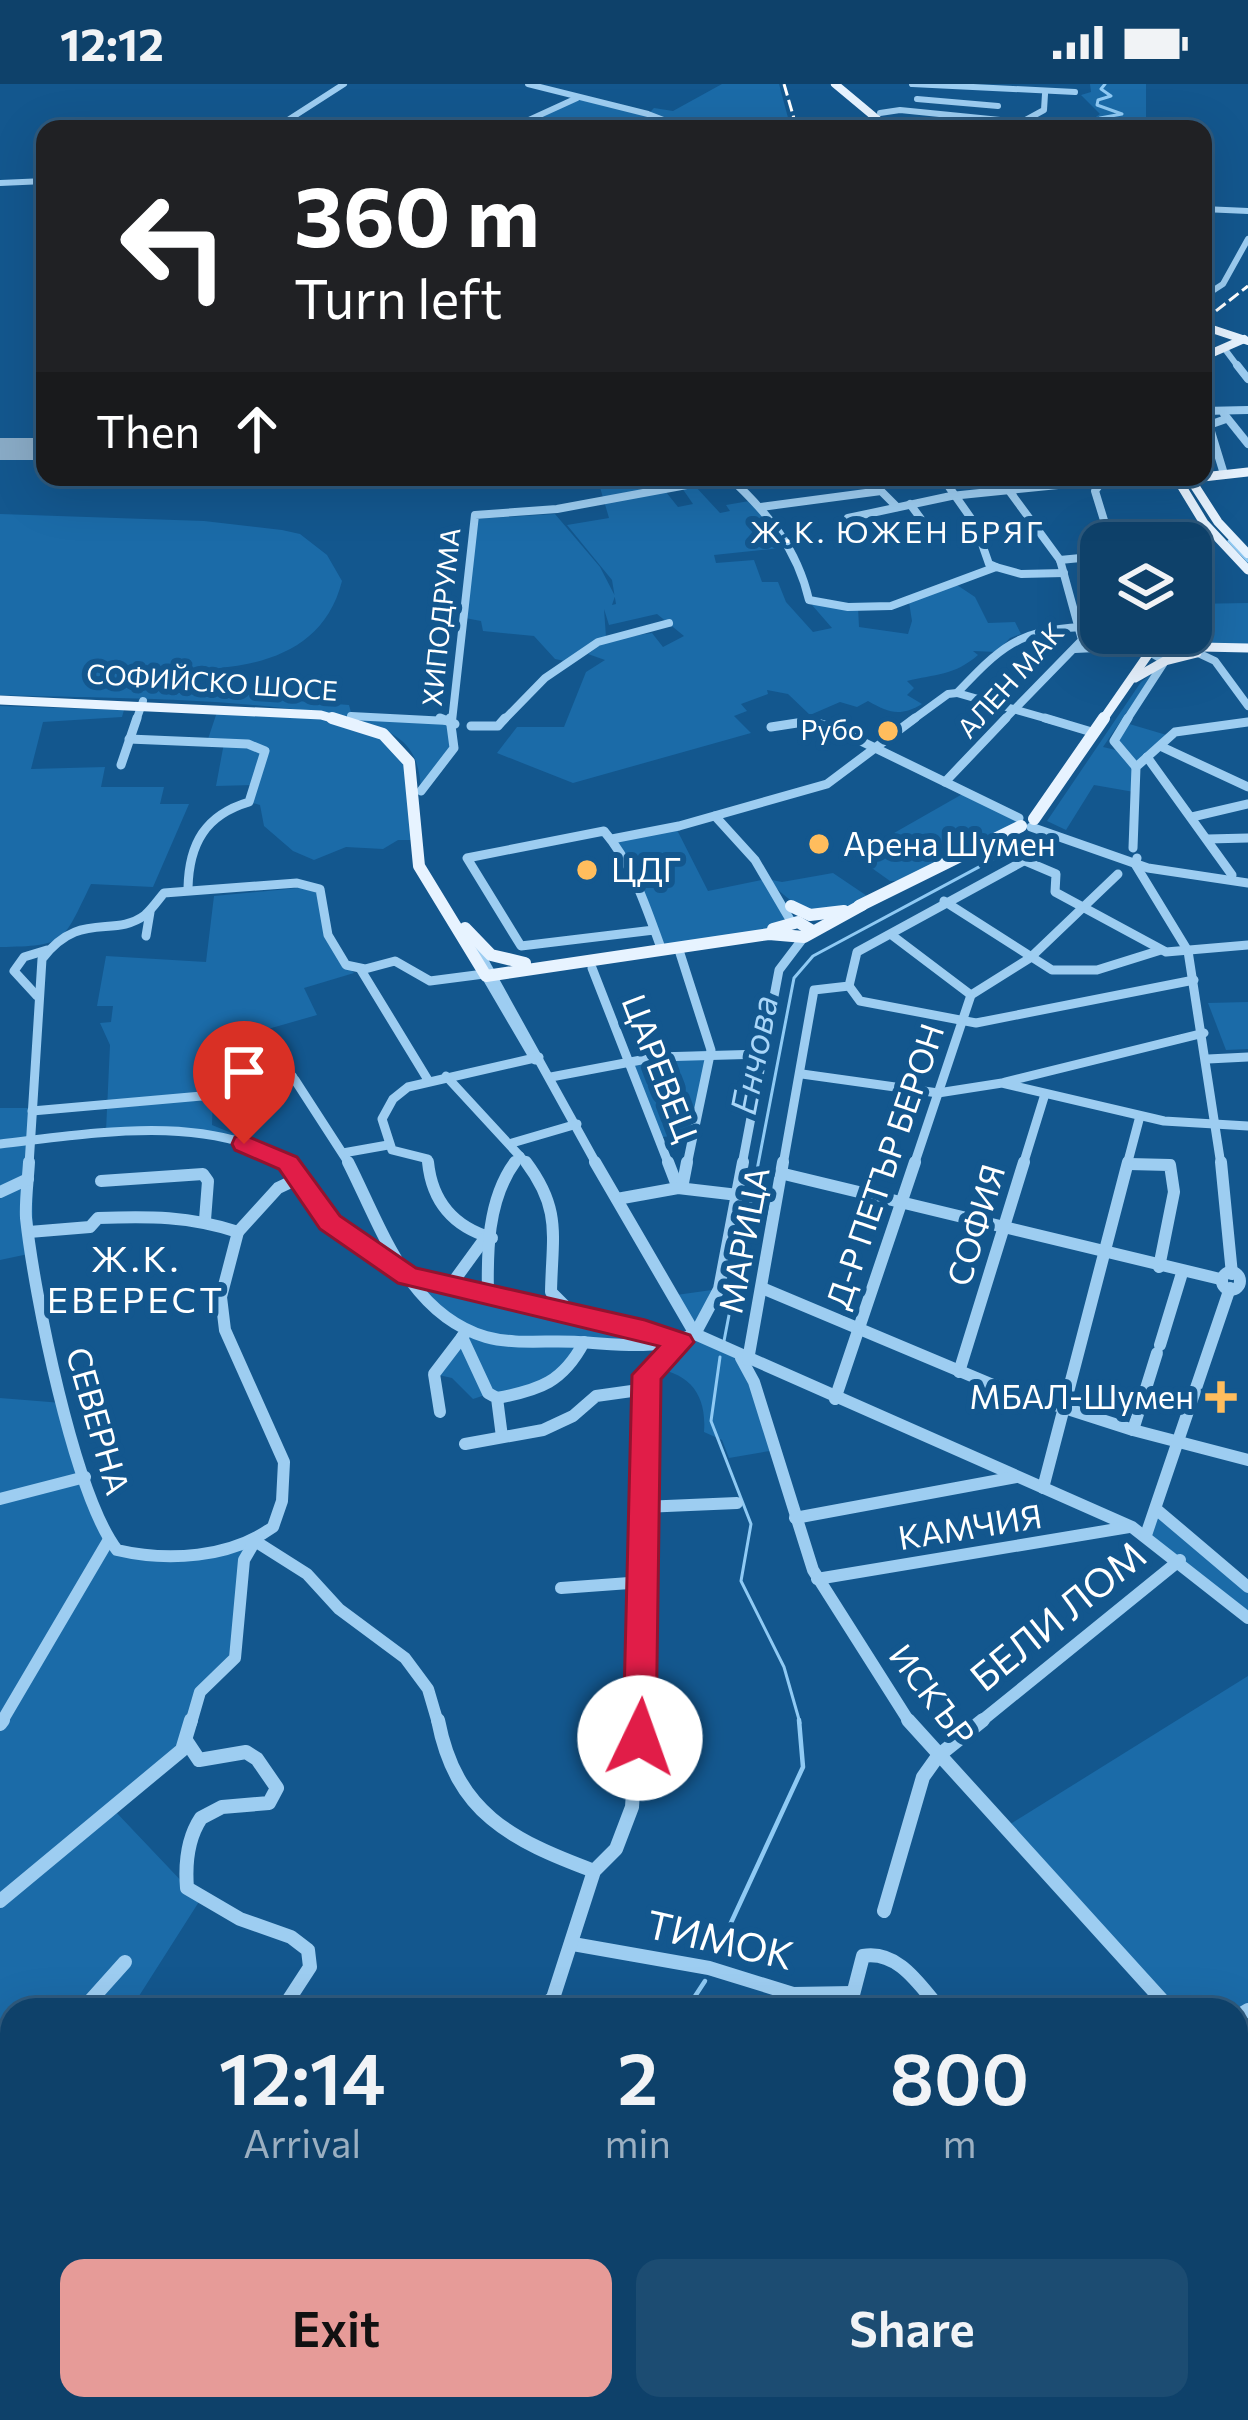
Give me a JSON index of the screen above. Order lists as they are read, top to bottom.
{
  "streets": {
    "main road": ["СОФИЙСКО ШОСЕ"],
    "street": [
      "ХИПОДРУМА",
      "АЛЕН МАК",
      "ЦАРЕВЕЦ",
      "Д-Р ПЕТЪР БЕРОН",
      "СОФИЯ",
      "МАРИЦА",
      "СЕВЕРНА",
      "КАМЧИЯ",
      "БЕЛИ ЛОМ",
      "ИСКЪР",
      "ТИМОК"
    ]
  },
  "crossings": [
    ["МАРИЦА", "ИСКЪР"],
    ["КАМЧИЯ", "ИСКЪР"],
    ["БЕЛИ ЛОМ", "ИСКЪР"]
  ],
  "districts": ["Ж.К. ЮЖЕН БРЯГ", "Ж.К. ЕВЕРЕСТ"],
  "water": ["Енчова"],
  "places": {
    "other": ["Рубо", "Арена Шумен", "ЦДГ"],
    "health": ["МБАЛ-Шумен"]
  },
  "page": {
    "status": "12:12",
    "turn": ["360 m", "Turn left"],
    "then": "Then",
    "eta": [
      "12:14",
      "Arrival",
      "2",
      "min",
      "800",
      "m"
    ],
    "buttons": ["Exit", "Share"]
  }
}
